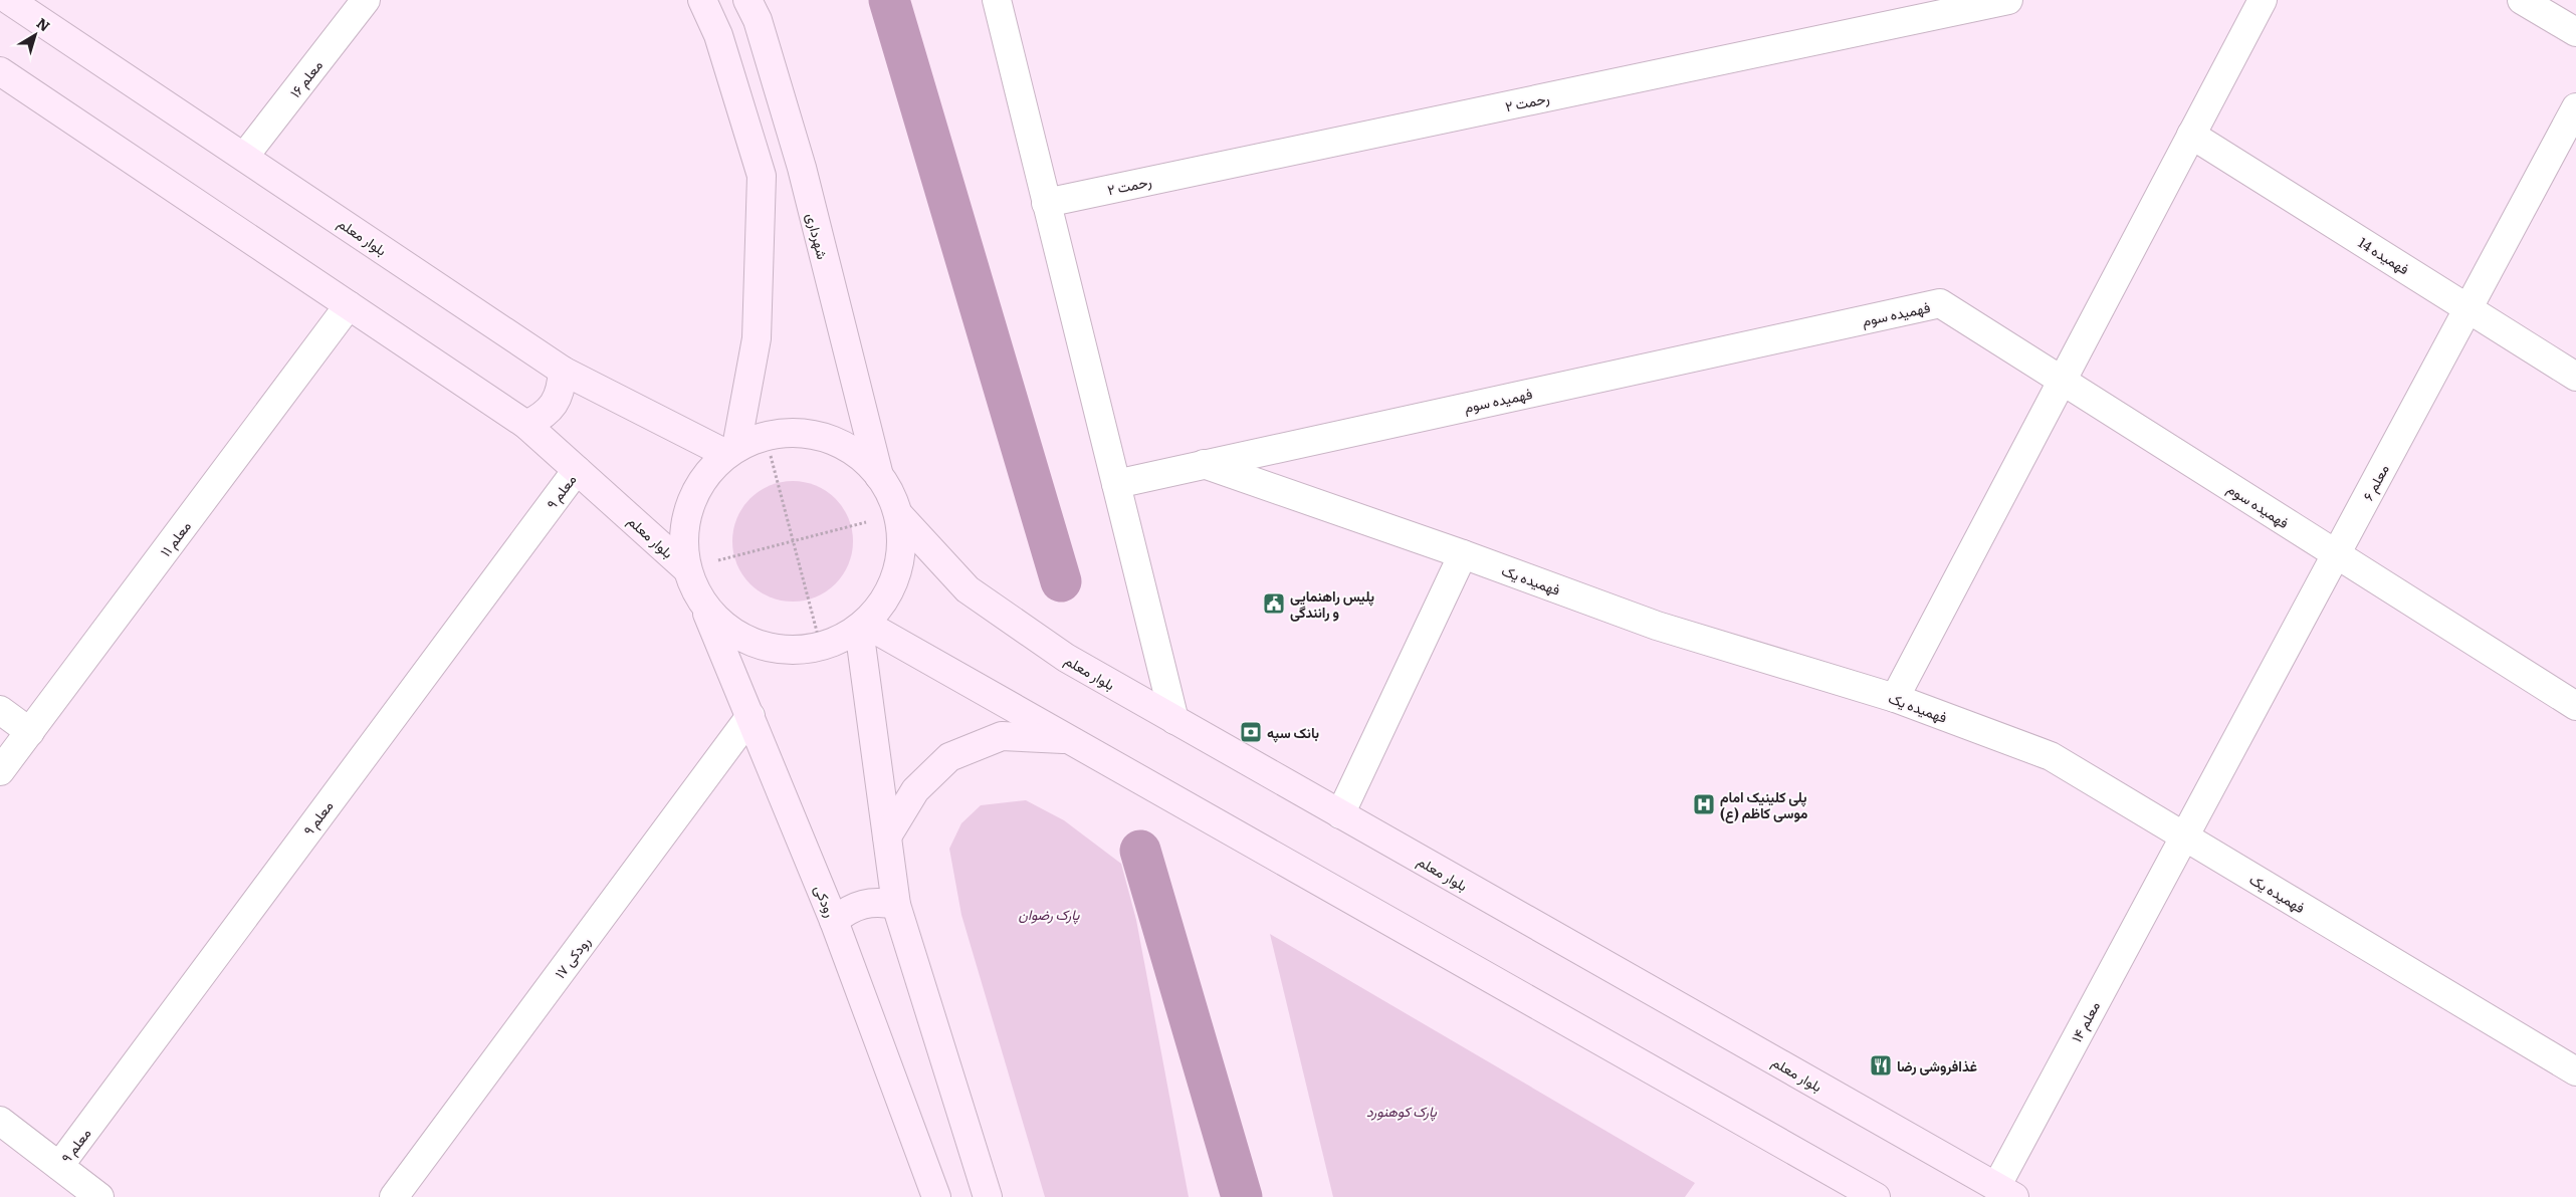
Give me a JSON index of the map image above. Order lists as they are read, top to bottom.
{
  "streets": {
    "main road": ["بلوار معلم", "شهرداری", "رودکی"],
    "street": [
      "معلم ۱۶",
      "رحمت ۲",
      "فهمیده 14",
      "فهمیده سوم",
      "معلم ۶",
      "معلم ۹",
      "معلم ۱۱",
      "فهمیده یک",
      "رودکی ۱۷",
      "معلم ۱۴"
    ]
  },
  "crossings": [
    ["معلم ۱۶", "بلوار معلم"],
    ["بلوار معلم", "معلم ۹"],
    ["بلوار معلم", "معلم ۱۱"],
    ["بلوار معلم", "معلم ۱۴"],
    ["فهمیده 14", "معلم ۶"],
    ["فهمیده سوم", "معلم ۶"],
    ["فهمیده سوم", "فهمیده یک"],
    ["معلم ۶", "فهمیده یک"],
    ["معلم ۶", "معلم ۱۴"],
    ["فهمیده یک", "معلم ۱۴"],
    ["رودکی", "رودکی ۱۷"]
  ],
  "parks": ["پارک رضوان", "پارک کوهنورد"],
  "places": {
    "public building": ["پلیس راهنمایی و رانندگی"],
    "bank": ["بانک سپه"],
    "hospital": ["پلی کلینیک امام موسی کاظم (ع)"],
    "restaurant": ["غذافروشی رضا"]
  },
  "north": "top right"
}
